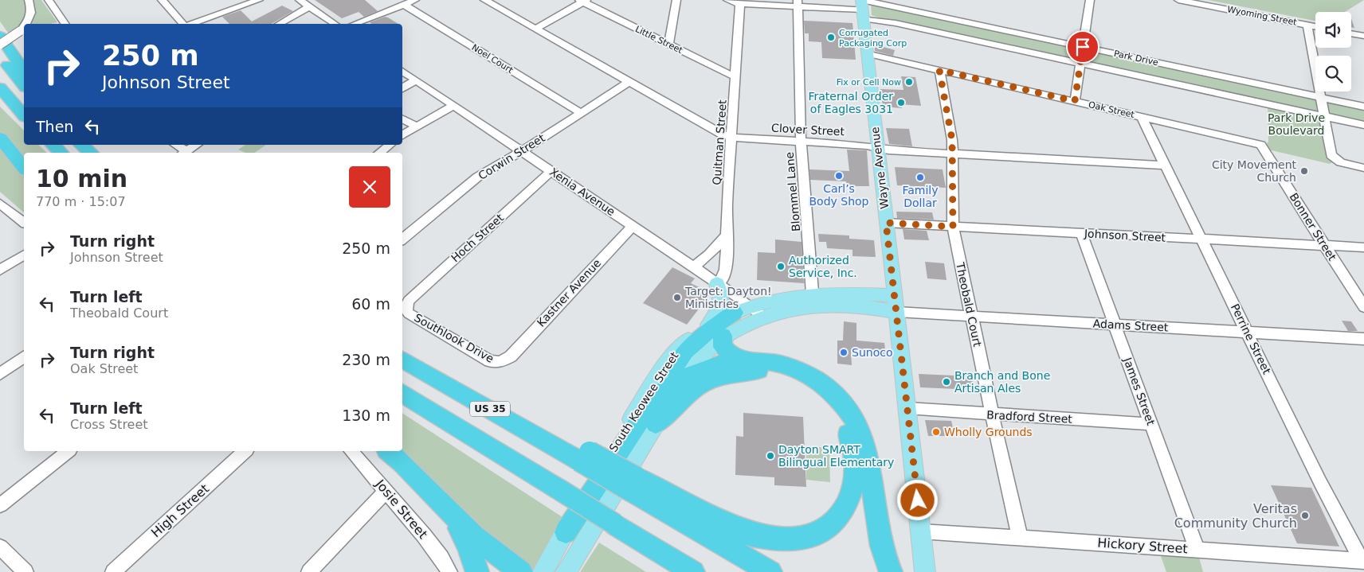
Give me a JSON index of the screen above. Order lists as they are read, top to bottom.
{
  "streets": {
    "highway": ["US 35"],
    "main road": ["Wayne Avenue", "South Keowee Street"],
    "street": [
      "Wyoming Street",
      "Little Street",
      "Park Drive",
      "Noel Court",
      "Oak Street",
      "Clover Street",
      "Quitman Street",
      "Corwin Street",
      "Xenia Avenue",
      "Blommel Lane",
      "Bonner Street",
      "Johnson Street",
      "Hoch Street",
      "Kastner Avenue",
      "Theobald Court",
      "Adams Street",
      "Southlook Drive",
      "Perrine Street",
      "James Street",
      "Bradford Street",
      "Josie Street",
      "High Street",
      "Hickory Street"
    ]
  },
  "crossings": [
    ["Little Street", "Quitman Street"],
    ["Park Drive", "Wayne Avenue"],
    ["Noel Court", "Corwin Street"],
    ["Oak Street", "Wayne Avenue"],
    ["Oak Street", "Bonner Street"],
    ["Oak Street", "Theobald Court"],
    ["Oak Street", "Perrine Street"],
    ["Clover Street", "Quitman Street"],
    ["Clover Street", "Corwin Street"],
    ["Clover Street", "Wayne Avenue"],
    ["Clover Street", "Blommel Lane"],
    ["Clover Street", "Theobald Court"],
    ["Clover Street", "Perrine Street"],
    ["Quitman Street", "Xenia Avenue"],
    ["Corwin Street", "Xenia Avenue"],
    ["Wayne Avenue", "Johnson Street"],
    ["Wayne Avenue", "Adams Street"],
    ["Wayne Avenue", "South Keowee Street"],
    ["Wayne Avenue", "Bradford Street"],
    ["Wayne Avenue", "Hickory Street"],
    ["Xenia Avenue", "Hoch Street"],
    ["Xenia Avenue", "Kastner Avenue"],
    ["Xenia Avenue", "South Keowee Street"],
    ["Blommel Lane", "South Keowee Street"],
    ["Bonner Street", "Johnson Street"],
    ["Johnson Street", "Theobald Court"],
    ["Johnson Street", "Perrine Street"],
    ["Johnson Street", "James Street"],
    ["Hoch Street", "Southlook Drive"],
    ["Kastner Avenue", "Southlook Drive"],
    ["Theobald Court", "Adams Street"],
    ["Theobald Court", "Bradford Street"],
    ["Theobald Court", "Hickory Street"],
    ["Adams Street", "Perrine Street"],
    ["Adams Street", "James Street"],
    ["Adams Street", "South Keowee Street"],
    ["Perrine Street", "Hickory Street"],
    ["James Street", "Bradford Street"],
    ["James Street", "Hickory Street"]
  ],
  "parks": ["Park Drive Boulevard"],
  "places": [
    "Corrugated Packaging Corp",
    "Fix or Cell Now",
    "Fraternal Order of Eagles 3031",
    "City Movement Church",
    "Carl’s Body Shop",
    "Family Dollar",
    "Authorized Service, Inc.",
    "Target: Dayton! Ministries",
    "Sunoco",
    "Branch and Bone Artisan Ales",
    "Wholly Grounds",
    "Dayton SMART Bilingual Elementary",
    "Veritas Community Church"
  ],
  "page": {
    "turn": ["250 m", "Johnson Street"],
    "then": "Then",
    "heading": ["10 min", "770 m · 15:07"],
    "list": [
      {
        "name": "Turn right",
        "note": "Johnson Street",
        "value": "250 m"
      },
      {
        "name": "Turn left",
        "note": "Theobald Court",
        "value": "60 m"
      },
      {
        "name": "Turn right",
        "note": "Oak Street",
        "value": "230 m"
      },
      {
        "name": "Turn left",
        "note": "Cross Street",
        "value": "130 m"
      }
    ]
  }
}
